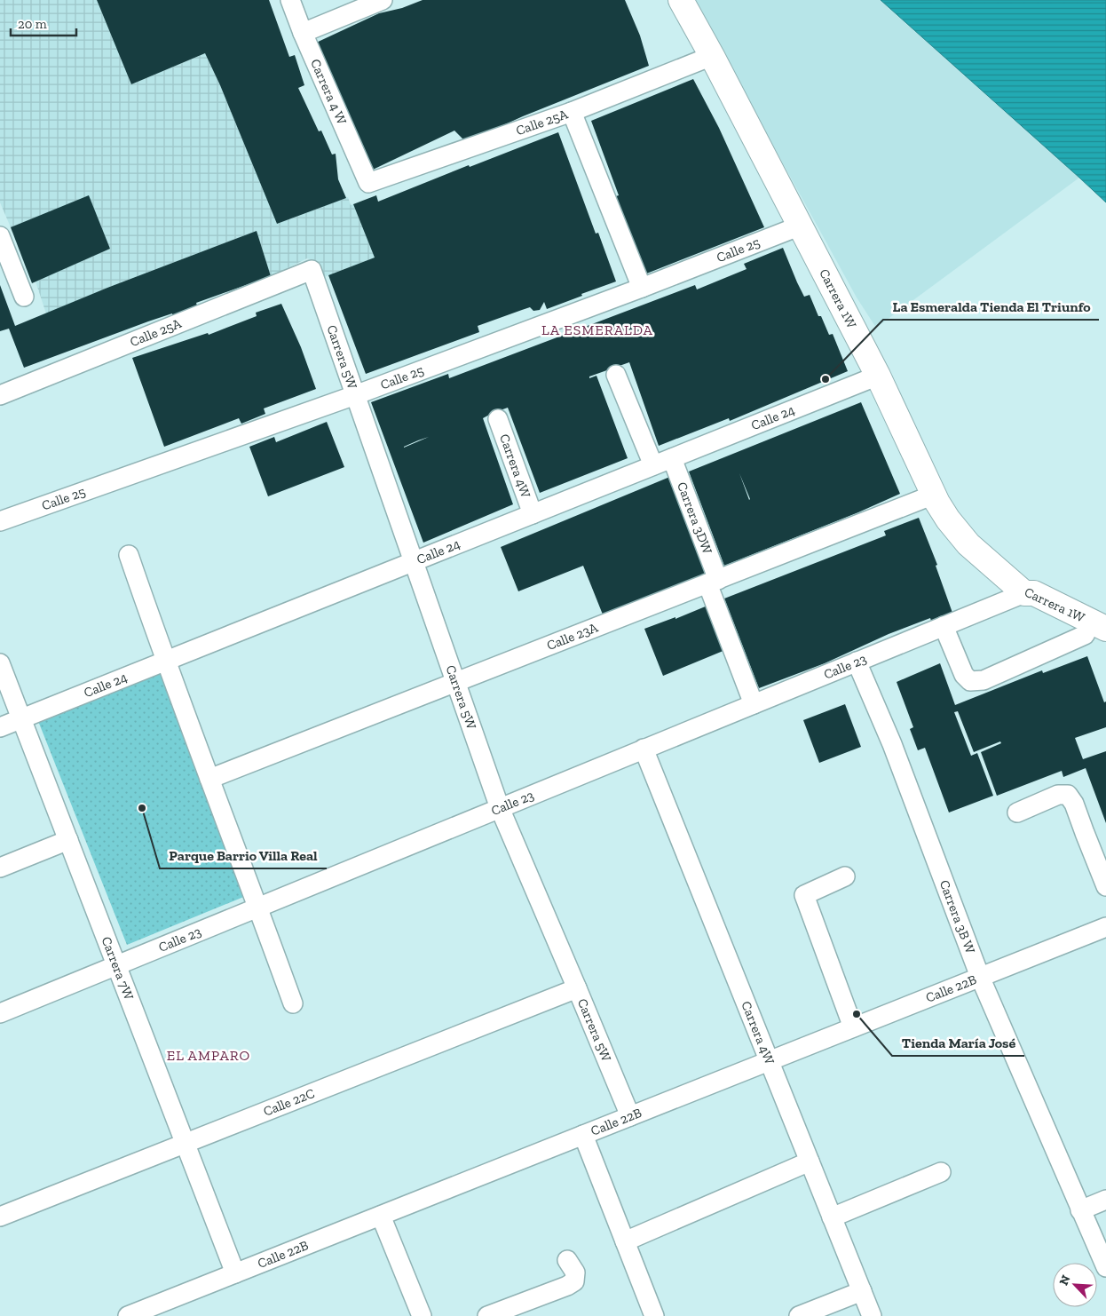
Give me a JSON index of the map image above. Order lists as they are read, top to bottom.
{
  "streets": {
    "street": [
      "Carrera 4 W",
      "Calle 25A",
      "Calle 25",
      "Carrera 1W",
      "Carrera 5W",
      "Calle 24",
      "Carrera 4W",
      "Carrera 3DW",
      "Calle 23A",
      "Calle 23",
      "Carrera 3B W",
      "Carrera 7W",
      "Calle 22B",
      "Calle 22C"
    ]
  },
  "crossings": [
    ["Carrera 4 W", "Calle 25A"],
    ["Calle 25A", "Carrera 1W"],
    ["Calle 25A", "Carrera 5W"],
    ["Calle 25", "Carrera 1W"],
    ["Calle 25", "Carrera 5W"],
    ["Carrera 1W", "Calle 24"],
    ["Carrera 1W", "Calle 23A"],
    ["Carrera 1W", "Calle 23"],
    ["Carrera 5W", "Calle 24"],
    ["Carrera 5W", "Calle 23A"],
    ["Carrera 5W", "Calle 23"],
    ["Carrera 5W", "Calle 22B"],
    ["Carrera 5W", "Calle 22C"],
    ["Calle 24", "Carrera 4W"],
    ["Calle 24", "Carrera 3DW"],
    ["Calle 24", "Carrera 7W"],
    ["Carrera 4W", "Calle 23"],
    ["Carrera 4W", "Calle 22B"],
    ["Carrera 3DW", "Calle 23A"],
    ["Carrera 3DW", "Calle 23"],
    ["Calle 23", "Carrera 3B W"],
    ["Calle 23", "Carrera 7W"],
    ["Carrera 3B W", "Calle 22B"],
    ["Carrera 7W", "Calle 22B"],
    ["Carrera 7W", "Calle 22C"]
  ],
  "districts": ["LA ESMERALDA", "EL AMPARO"],
  "places": ["La Esmeralda Tienda El Triunfo", "Parque Barrio Villa Real", "Tienda María José"],
  "scale_bar": "20 m",
  "north": "top left"
}
